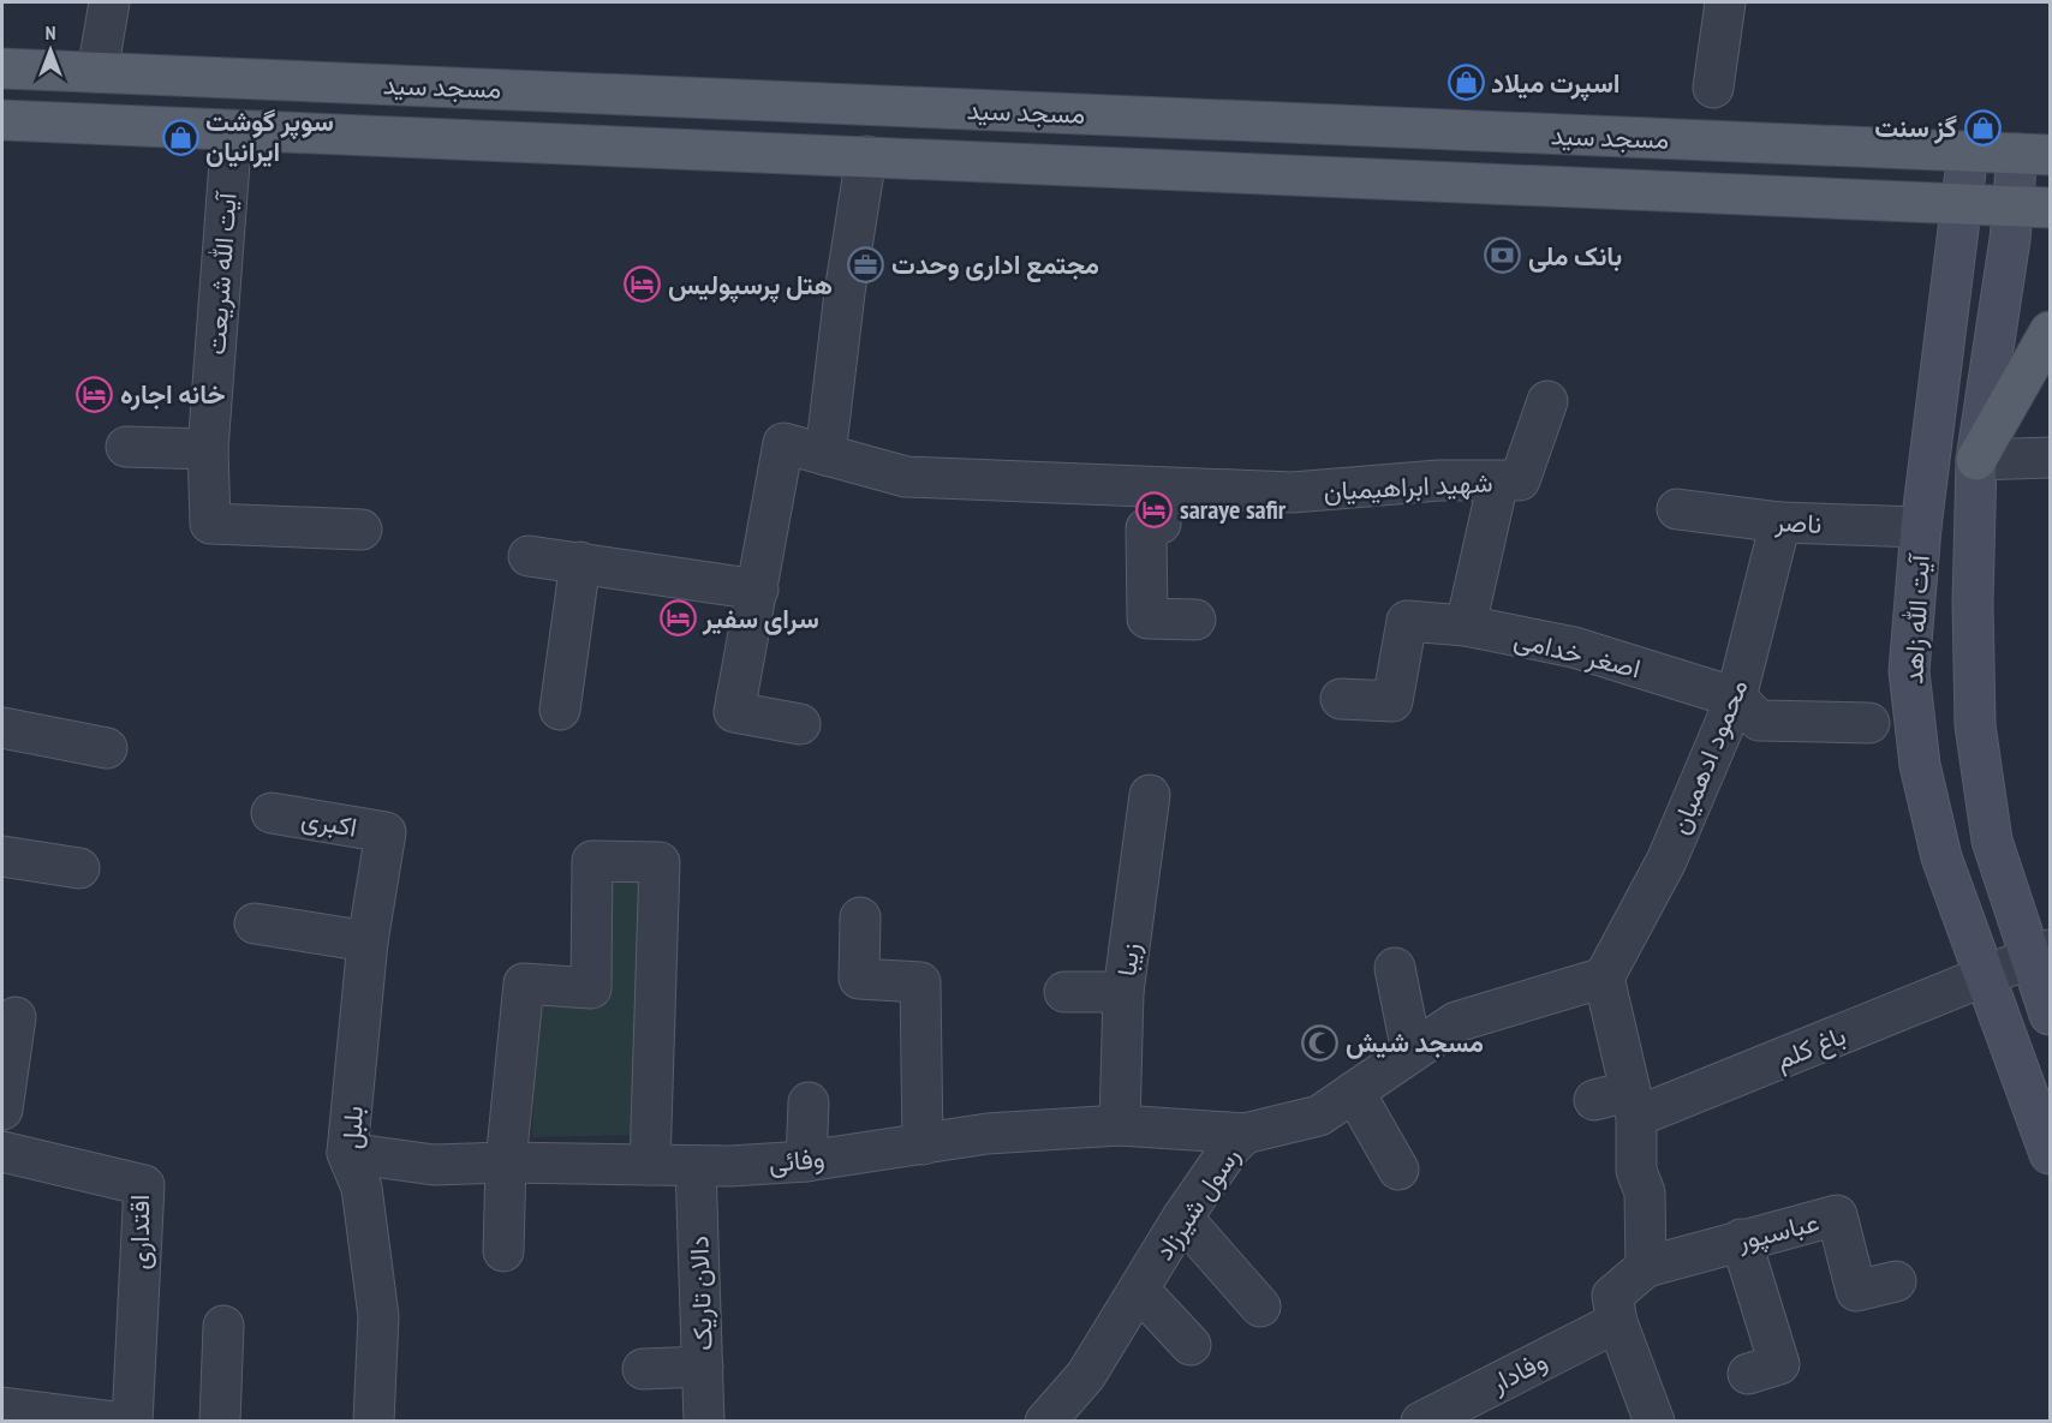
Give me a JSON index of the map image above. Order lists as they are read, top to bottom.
{
  "streets": {
    "main road": ["مسجد سید", "آیت الله زاهد"],
    "street": [
      "آیت الله شریعت",
      "شهید ابراهیمیان",
      "ناصر",
      "اصغر خدامی",
      "محمود ادهمیان",
      "اکبری",
      "زیبا",
      "باغ کلم",
      "بلبل",
      "وفائی",
      "رسول شیرزاد",
      "عباسپور",
      "اقتداری",
      "دالان تاریک",
      "وفادار"
    ]
  },
  "crossings": [
    ["مسجد سید", "آیت الله شریعت"],
    ["مسجد سید", "آیت الله زاهد"],
    ["ناصر", "آیت الله زاهد"],
    ["ناصر", "محمود ادهمیان"],
    ["آیت الله زاهد", "باغ کلم"],
    ["اصغر خدامی", "محمود ادهمیان"],
    ["محمود ادهمیان", "رسول شیرزاد"],
    ["اکبری", "بلبل"],
    ["زیبا", "وفائی"],
    ["بلبل", "وفائی"],
    ["وفائی", "رسول شیرزاد"],
    ["وفائی", "دالان تاریک"]
  ],
  "places": {
    "shop": ["اسپرت میلاد", "گز سنت", "سوپر گوشت ایرانیان"],
    "bank": ["بانک ملی"],
    "office": ["مجتمع اداری وحدت"],
    "hotel": [
      "هتل پرسپولیس",
      "خانه اجاره",
      "saraye safir",
      "سرای سفیر"
    ],
    "mosque": ["مسجد شیش"]
  },
  "north": "top"
}
